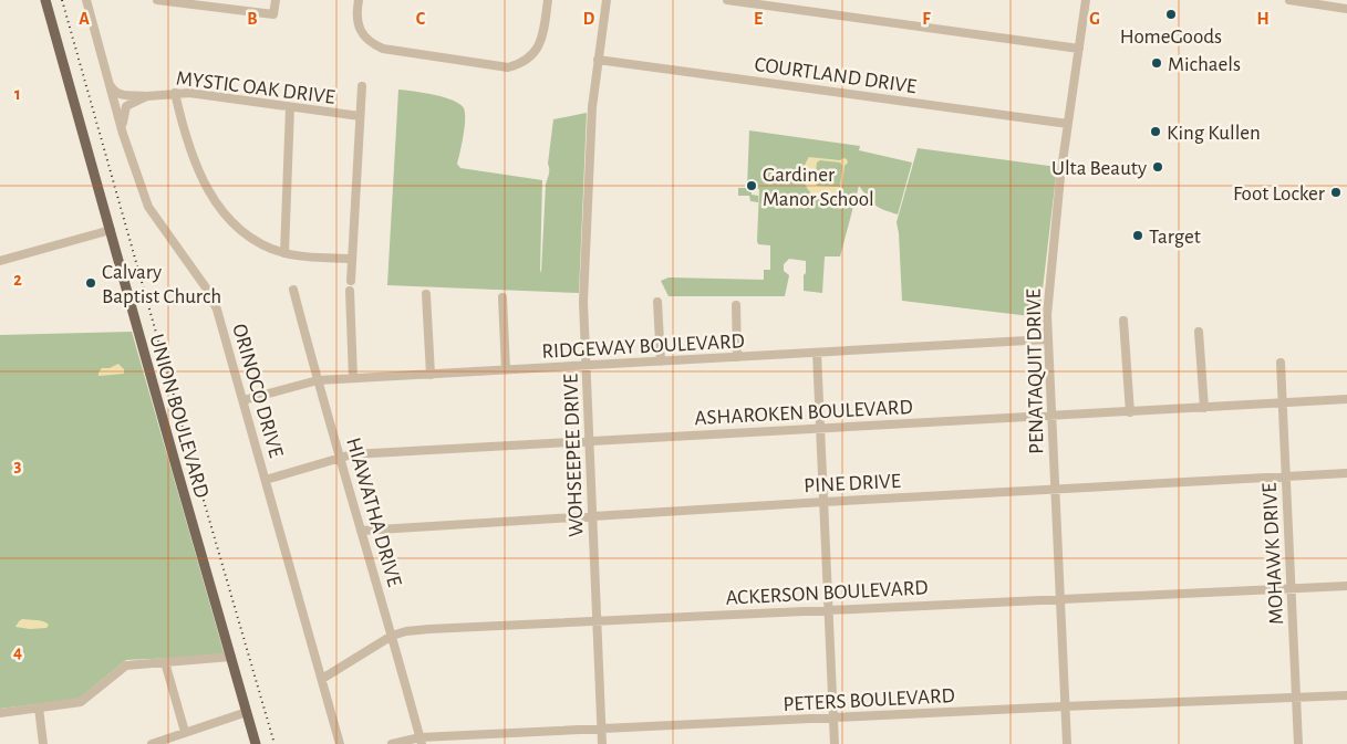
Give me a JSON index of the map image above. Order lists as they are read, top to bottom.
{
  "streets": {
    "main road": ["UNION BOULEVARD"],
    "street": [
      "COURTLAND DRIVE",
      "MYSTIC OAK DRIVE",
      "RIDGEWAY BOULEVARD",
      "PENATAQUIT DRIVE",
      "ORINOCO DRIVE",
      "ASHAROKEN BOULEVARD",
      "WOHSEEPEE DRIVE",
      "PINE DRIVE",
      "HIAWATHA DRIVE",
      "MOHAWK DRIVE",
      "ACKERSON BOULEVARD",
      "PETERS BOULEVARD"
    ]
  },
  "crossings": [
    ["COURTLAND DRIVE", "PENATAQUIT DRIVE"],
    ["COURTLAND DRIVE", "WOHSEEPEE DRIVE"],
    ["MYSTIC OAK DRIVE", "ORINOCO DRIVE"],
    ["RIDGEWAY BOULEVARD", "PENATAQUIT DRIVE"],
    ["RIDGEWAY BOULEVARD", "ORINOCO DRIVE"],
    ["RIDGEWAY BOULEVARD", "WOHSEEPEE DRIVE"],
    ["RIDGEWAY BOULEVARD", "HIAWATHA DRIVE"],
    ["PENATAQUIT DRIVE", "ASHAROKEN BOULEVARD"],
    ["PENATAQUIT DRIVE", "PINE DRIVE"],
    ["PENATAQUIT DRIVE", "ACKERSON BOULEVARD"],
    ["PENATAQUIT DRIVE", "PETERS BOULEVARD"],
    ["ORINOCO DRIVE", "ASHAROKEN BOULEVARD"],
    ["ORINOCO DRIVE", "ACKERSON BOULEVARD"],
    ["ASHAROKEN BOULEVARD", "WOHSEEPEE DRIVE"],
    ["ASHAROKEN BOULEVARD", "HIAWATHA DRIVE"],
    ["ASHAROKEN BOULEVARD", "MOHAWK DRIVE"],
    ["WOHSEEPEE DRIVE", "PINE DRIVE"],
    ["WOHSEEPEE DRIVE", "ACKERSON BOULEVARD"],
    ["WOHSEEPEE DRIVE", "PETERS BOULEVARD"],
    ["PINE DRIVE", "HIAWATHA DRIVE"],
    ["PINE DRIVE", "MOHAWK DRIVE"],
    ["HIAWATHA DRIVE", "ACKERSON BOULEVARD"],
    ["HIAWATHA DRIVE", "PETERS BOULEVARD"],
    ["MOHAWK DRIVE", "ACKERSON BOULEVARD"],
    ["MOHAWK DRIVE", "PETERS BOULEVARD"]
  ],
  "places": [
    "HomeGoods",
    "Michaels",
    "King Kullen",
    "Ulta Beauty",
    "Gardiner Manor School",
    "Foot Locker",
    "Target",
    "Calvary Baptist Church"
  ],
  "grid": {
    "columns": [
      "A",
      "B",
      "C",
      "D",
      "E",
      "F",
      "G",
      "H"
    ],
    "rows": [
      "1",
      "2",
      "3",
      "4"
    ]
  }
}
